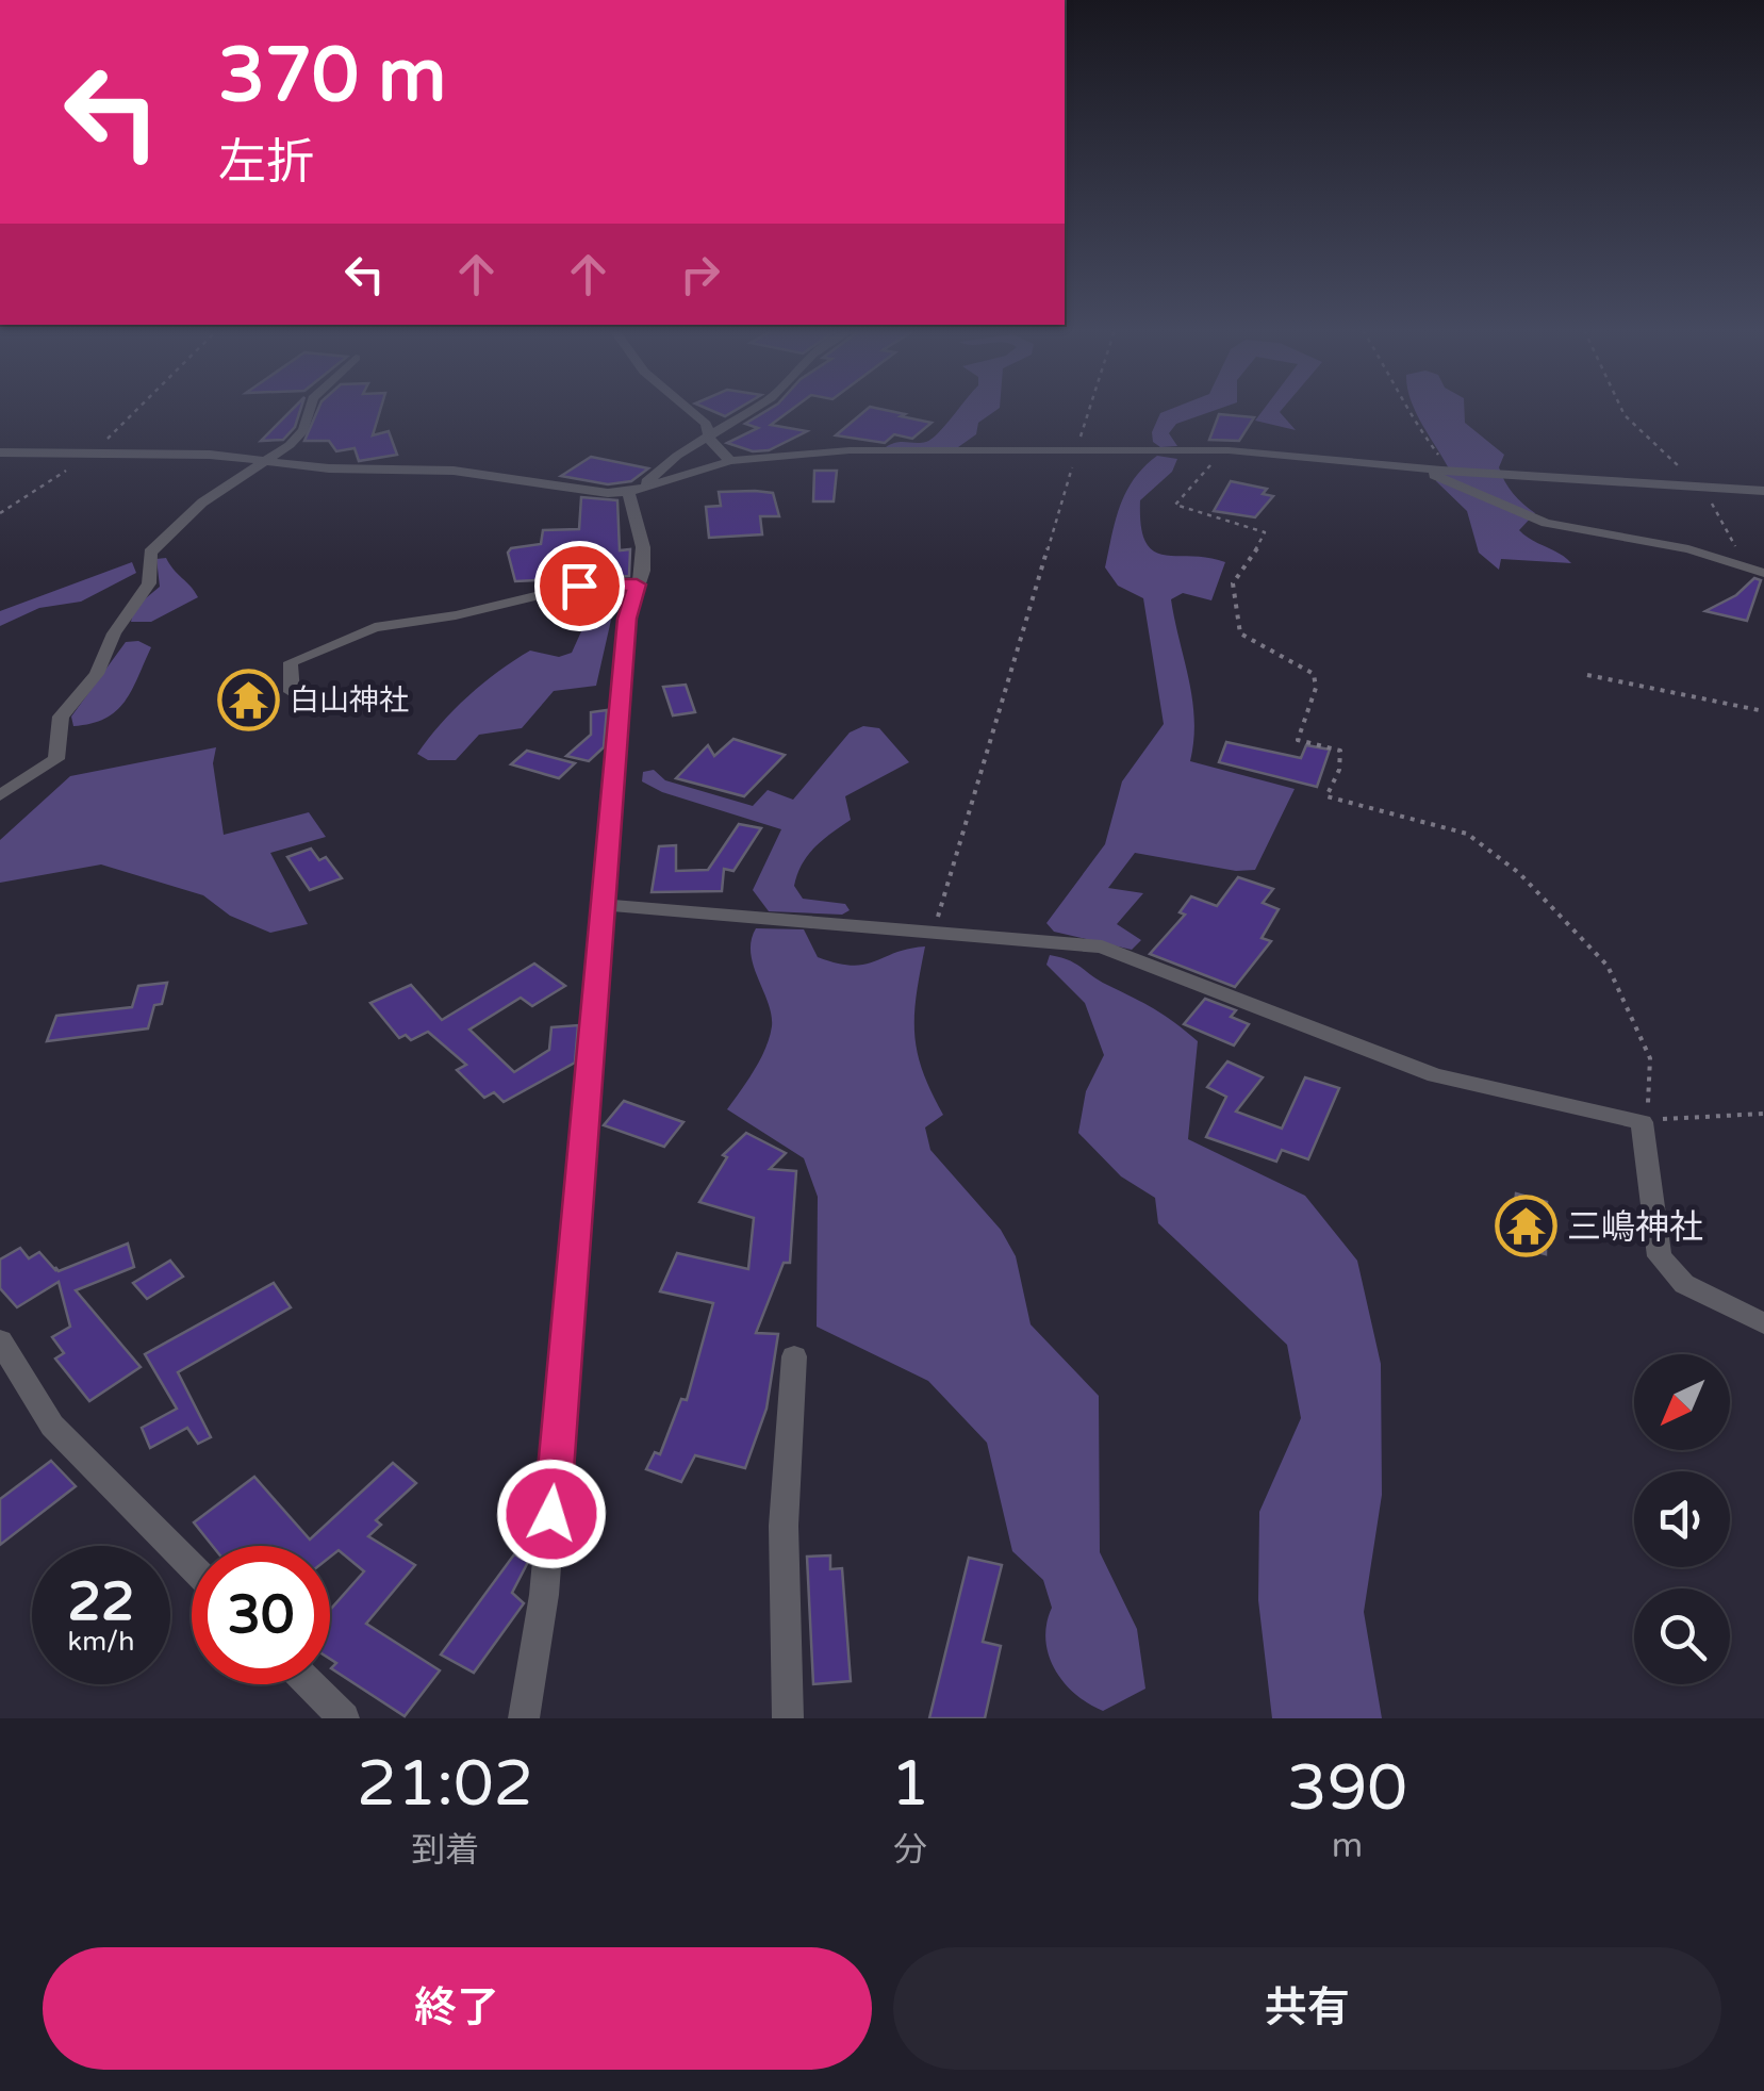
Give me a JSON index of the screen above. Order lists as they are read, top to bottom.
{
  "places": {
    "temple": ["白山神社", "三嶋神社"]
  },
  "north": "bottom left",
  "page": {
    "turn": ["370 m", "左折"],
    "speed": "22 km/h",
    "limit": "30",
    "eta": [
      "21:02",
      "到着",
      "1",
      "分",
      "390",
      "m"
    ],
    "buttons": ["終了", "共有"]
  }
}
